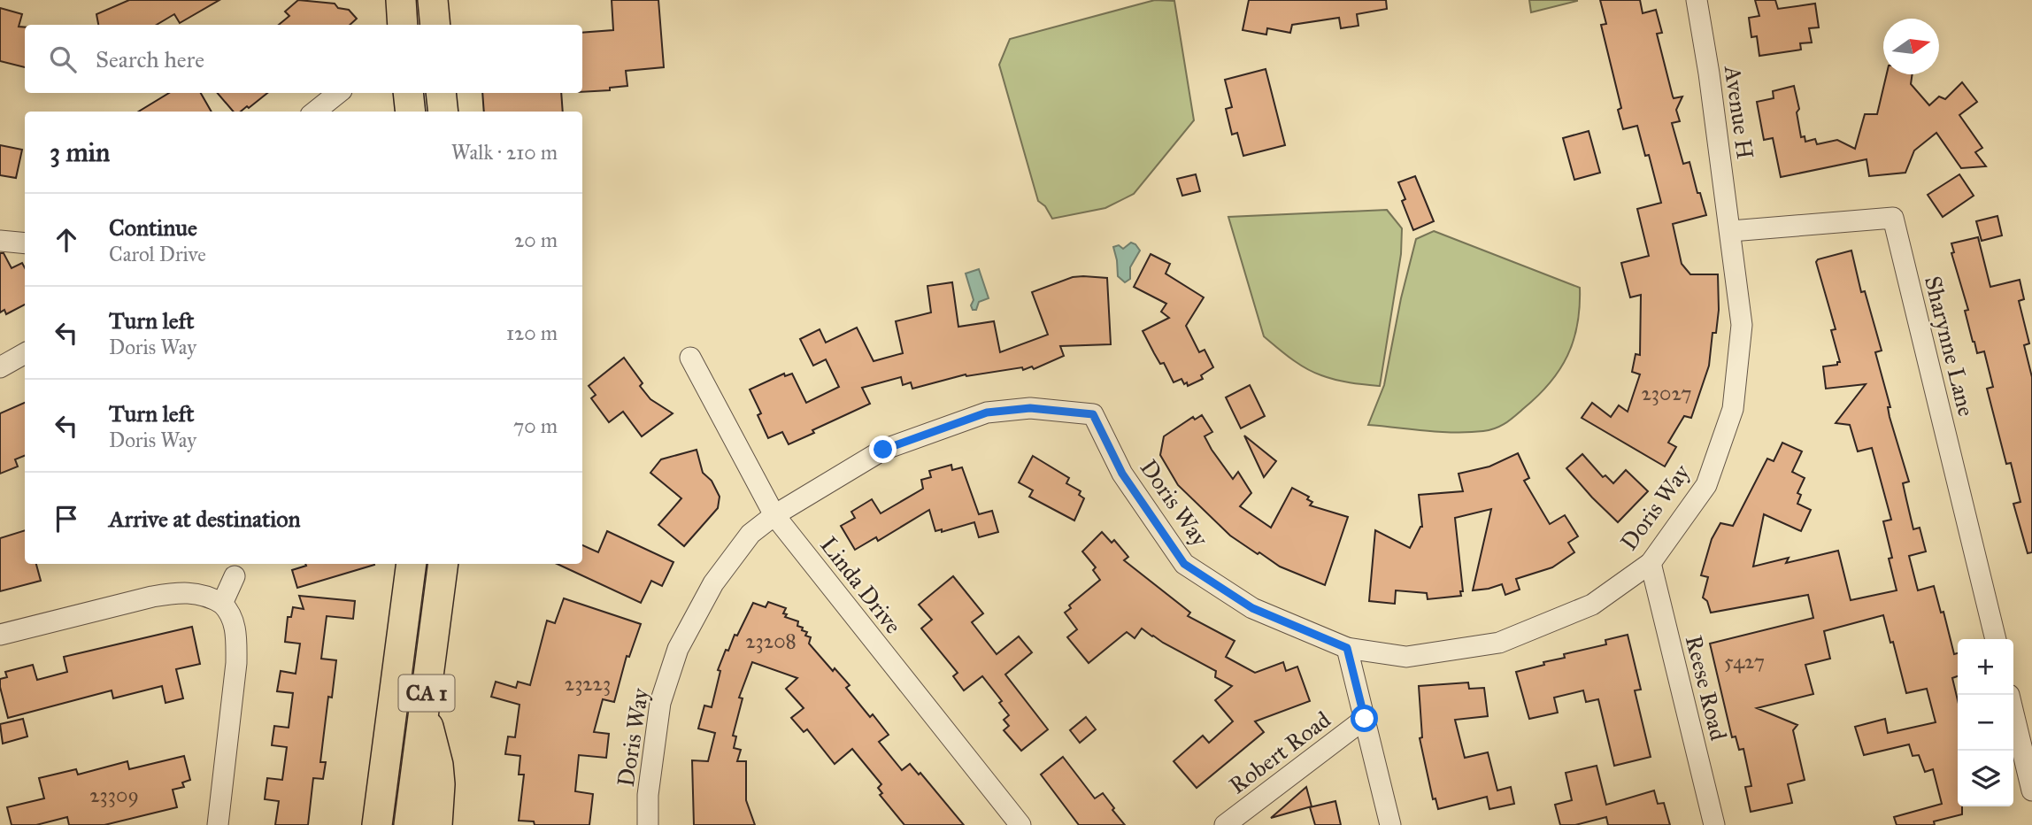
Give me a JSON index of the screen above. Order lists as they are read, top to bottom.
{
  "streets": {
    "highway": ["CA 1"],
    "street": [
      "Avenue H",
      "Sharynne Lane",
      "Doris Way",
      "Linda Drive",
      "Reese Road",
      "Robert Road"
    ]
  },
  "crossings": [
    ["Avenue H", "Sharynne Lane"],
    ["Avenue H", "Doris Way"],
    ["Sharynne Lane", "Doris Way"],
    ["Doris Way", "Linda Drive"],
    ["Doris Way", "Reese Road"]
  ],
  "house_numbers": [
    "23027",
    "23208",
    "5427",
    "23223",
    "23309"
  ],
  "north": "right",
  "page": {
    "search": "Search here",
    "heading": ["3 min", "Walk · 210 m"],
    "list": [
      ["Continue", "Carol Drive", "20 m"],
      ["Turn left", "Doris Way", "120 m"],
      ["Turn left", "Doris Way", "70 m"],
      "Arrive at destination"
    ],
    "map_buttons": ["+", "−"]
  }
}
